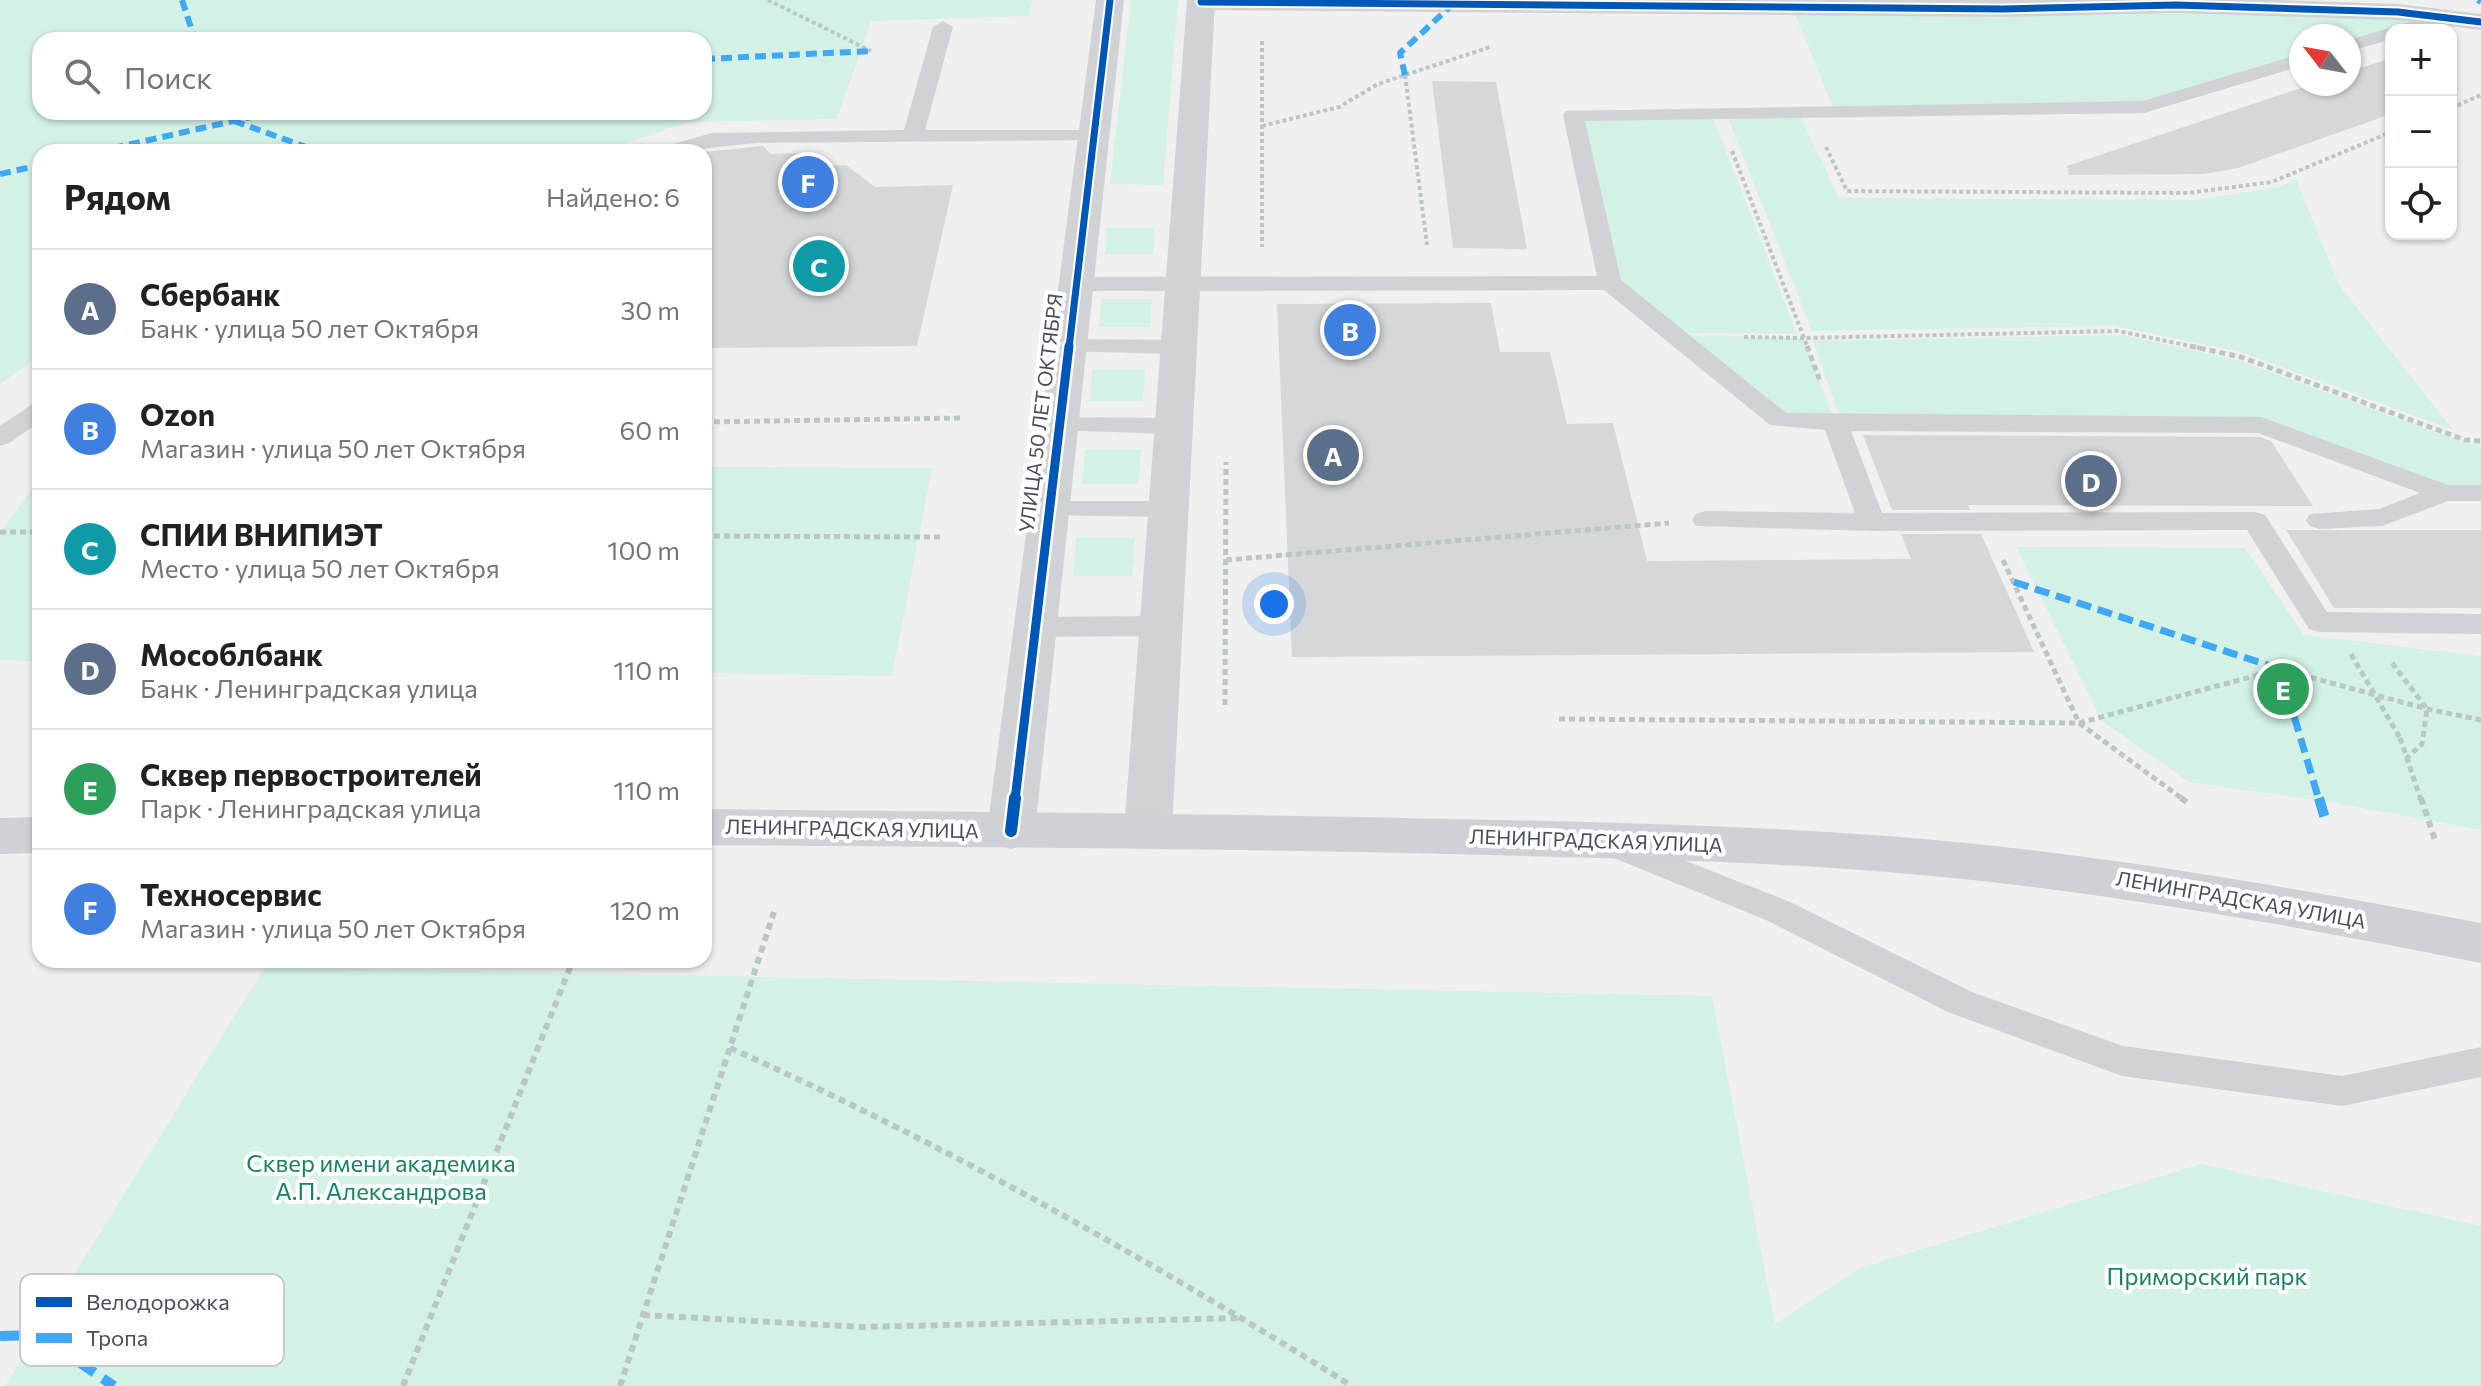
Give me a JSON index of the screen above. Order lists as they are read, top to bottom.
{
  "streets": {
    "main road": ["ЛЕНИНГРАДСКАЯ УЛИЦА"],
    "street": ["УЛИЦА 50 ЛЕТ ОКТЯБРЯ"]
  },
  "crossings": [
    ["УЛИЦА 50 ЛЕТ ОКТЯБРЯ", "ЛЕНИНГРАДСКАЯ УЛИЦА"]
  ],
  "parks": ["Сквер имени академика А.П. Александрова", "Приморский парк"],
  "legend": ["Велодорожка", "Тропа"],
  "north": "top left",
  "page": {
    "map_buttons": ["+", "−"],
    "search": "Поиск",
    "heading": ["Рядом", "Найдено: 6"],
    "pins": [
      "F",
      "C",
      "B",
      "A",
      "D",
      "E"
    ],
    "list": [
      {
        "mark": "A",
        "name": "Сбербанк",
        "note": "Банк · улица 50 лет Октября",
        "value": "30 m"
      },
      {
        "mark": "B",
        "name": "Ozon",
        "note": "Магазин · улица 50 лет Октября",
        "value": "60 m"
      },
      {
        "mark": "C",
        "name": "СПИИ ВНИПИЭТ",
        "note": "Место · улица 50 лет Октября",
        "value": "100 m"
      },
      {
        "mark": "D",
        "name": "Мособлбанк",
        "note": "Банк · Ленинградская улица",
        "value": "110 m"
      },
      {
        "mark": "E",
        "name": "Сквер первостроителей",
        "note": "Парк · Ленинградская улица",
        "value": "110 m"
      },
      {
        "mark": "F",
        "name": "Техносервис",
        "note": "Магазин · улица 50 лет Октября",
        "value": "120 m"
      }
    ]
  }
}
